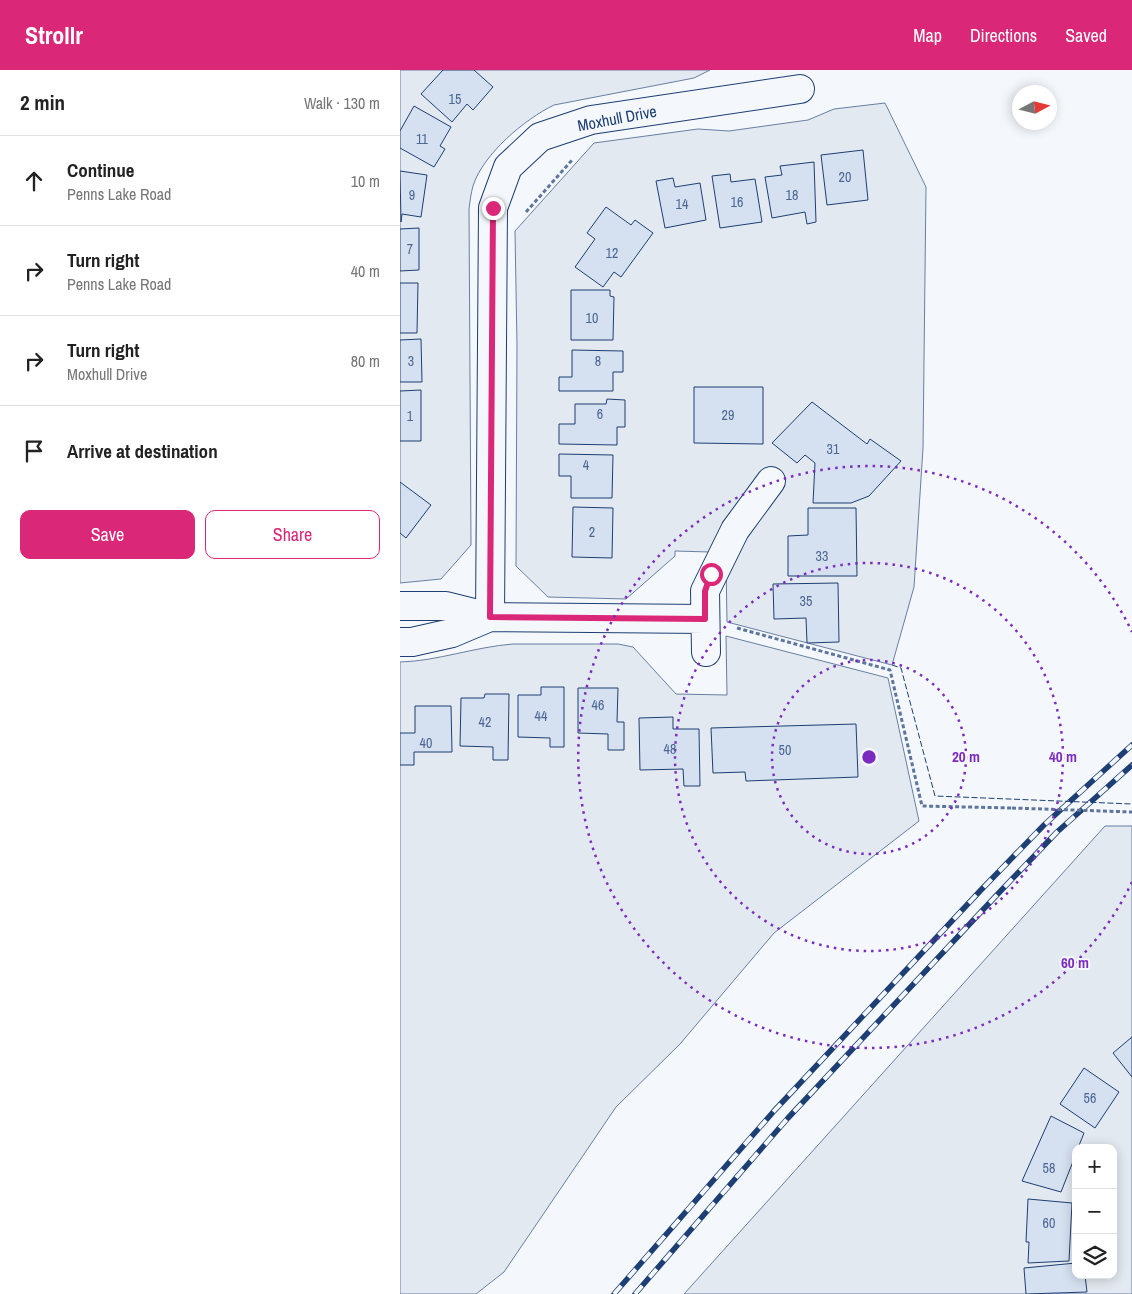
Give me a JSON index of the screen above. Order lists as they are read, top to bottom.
{
  "streets": {
    "street": ["Moxhull Drive"]
  },
  "house_numbers": [
    "15",
    "11",
    "20",
    "9",
    "18",
    "16",
    "14",
    "7",
    "12",
    "10",
    "3",
    "8",
    "6",
    "29",
    "1",
    "31",
    "4",
    "2",
    "33",
    "35",
    "46",
    "44",
    "42",
    "40",
    "48",
    "50",
    "56",
    "58",
    "60"
  ],
  "north": "right",
  "page": {
    "header": "Strollr",
    "nav": ["Map", "Directions", "Saved"],
    "heading": ["2 min", "Walk · 130 m"],
    "list": [
      ["Continue", "Penns Lake Road", "10 m"],
      ["Turn right", "Penns Lake Road", "40 m"],
      ["Turn right", "Moxhull Drive", "80 m"],
      "Arrive at destination"
    ],
    "buttons": ["Save", "Share"],
    "map_buttons": ["+", "−"]
  },
  "rings": ["20 m", "40 m", "60 m"]
}
